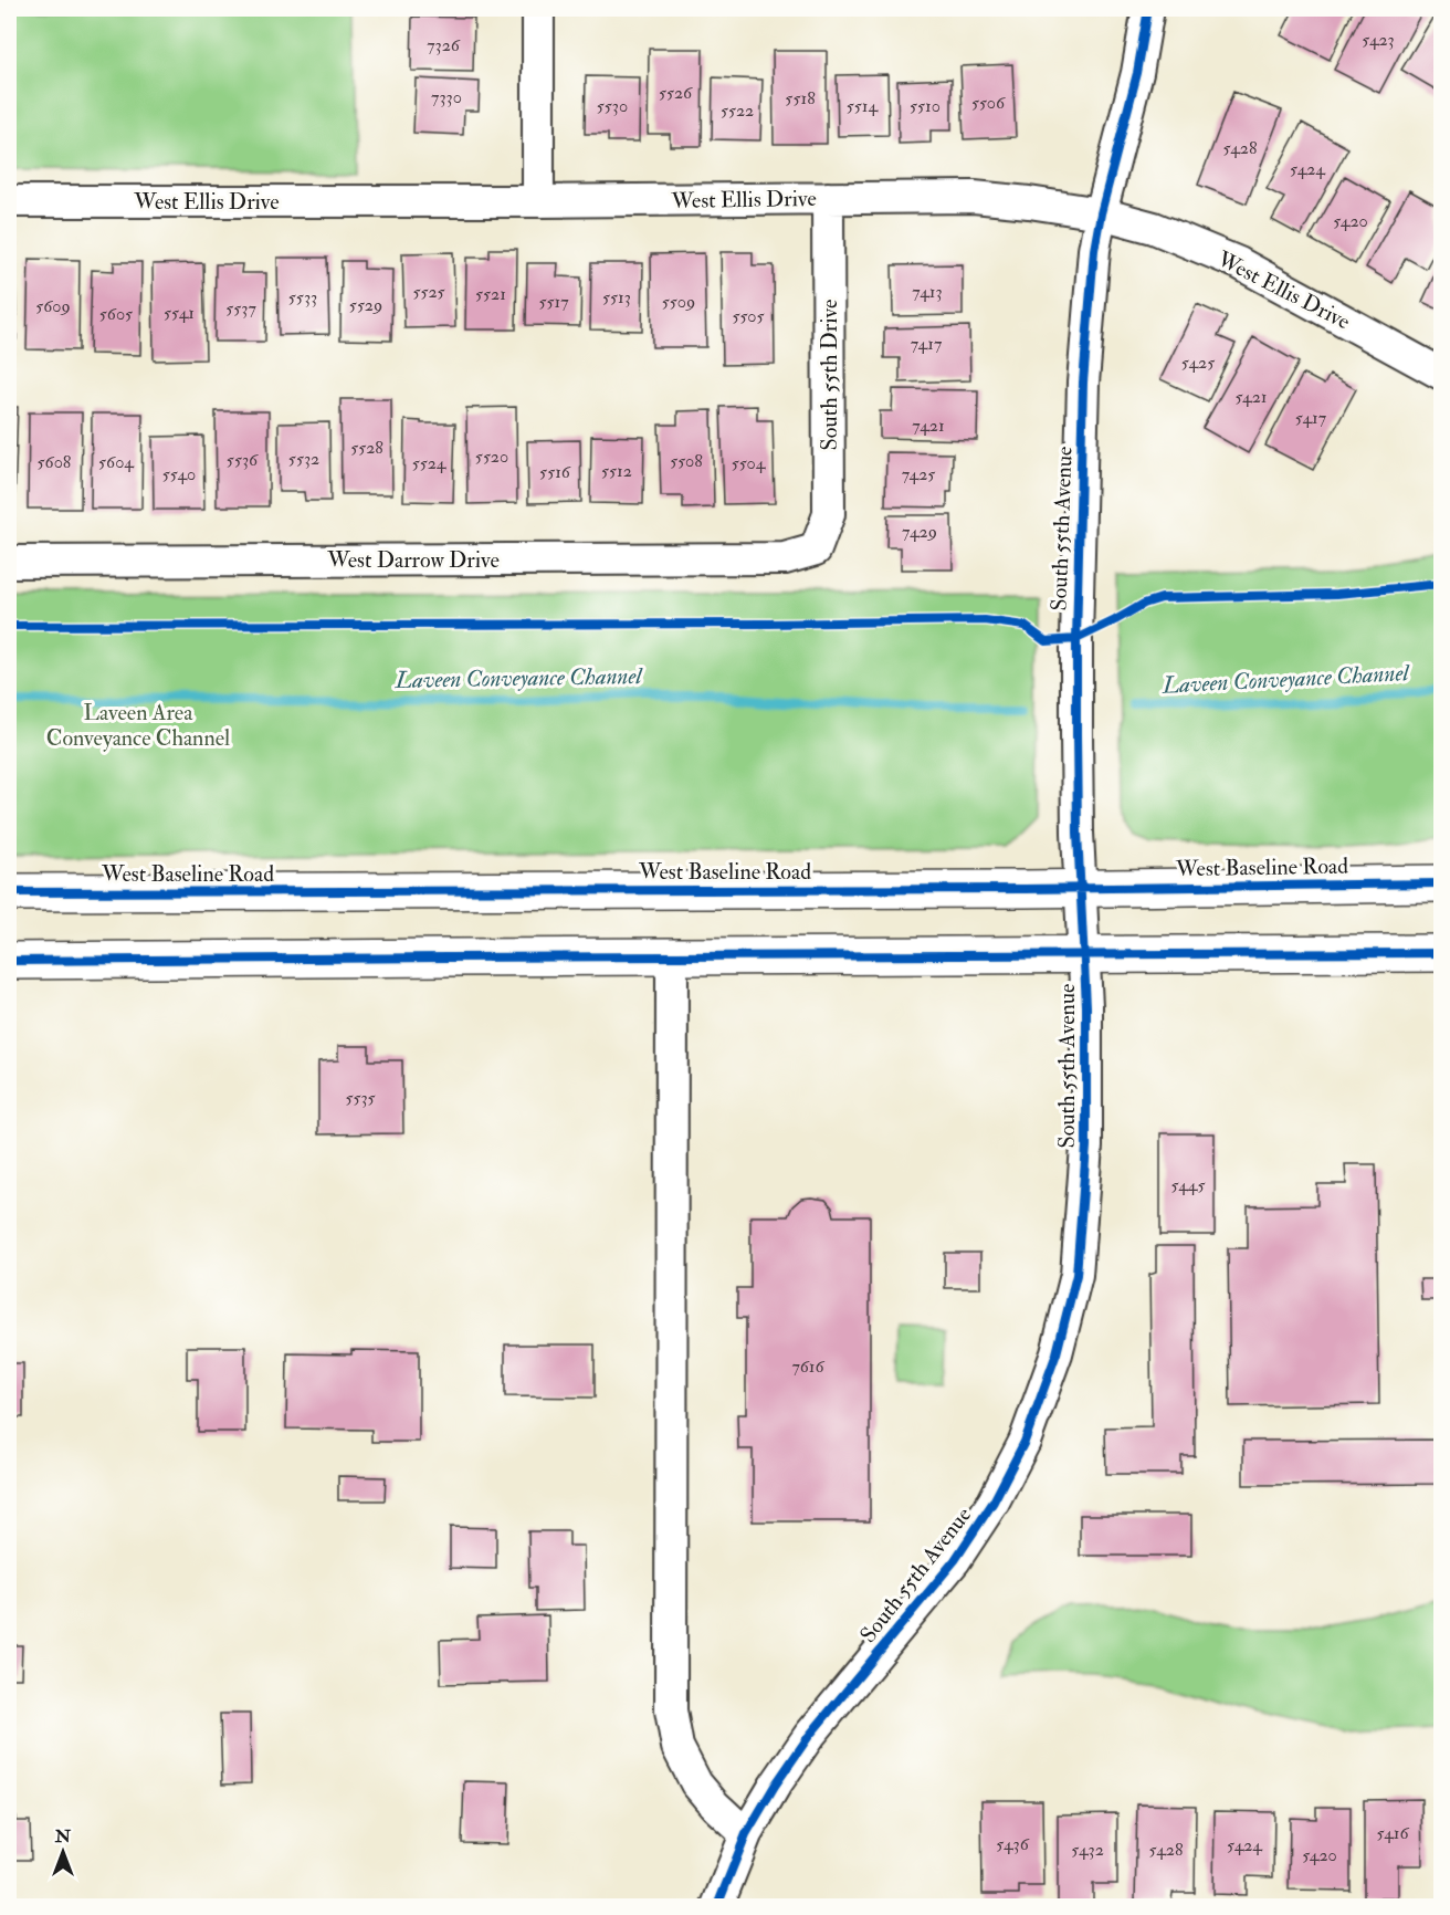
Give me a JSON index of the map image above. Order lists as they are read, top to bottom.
{
  "streets": {
    "main road": ["West Baseline Road"],
    "street": [
      "West Ellis Drive",
      "South 55th Drive",
      "South 55th Avenue",
      "West Darrow Drive"
    ]
  },
  "crossings": [
    ["West Ellis Drive", "South 55th Drive"],
    ["West Ellis Drive", "South 55th Avenue"],
    ["South 55th Drive", "West Darrow Drive"],
    ["South 55th Avenue", "West Baseline Road"]
  ],
  "water": ["Laveen Conveyance Channel"],
  "parks": ["Laveen Area Conveyance Channel"],
  "house_numbers": [
    "5423",
    "7326",
    "5526",
    "7330",
    "5518",
    "5506",
    "5530",
    "5514",
    "5510",
    "5522",
    "5428",
    "5424",
    "5420",
    "5525",
    "7413",
    "5521",
    "5533",
    "5513",
    "5517",
    "5509",
    "5529",
    "5609",
    "5537",
    "5541",
    "5605",
    "5505",
    "7417",
    "5425",
    "5421",
    "5417",
    "7421",
    "5528",
    "5520",
    "5532",
    "5536",
    "5508",
    "5608",
    "5604",
    "5524",
    "5504",
    "5512",
    "5516",
    "5540",
    "7425",
    "7429",
    "5535",
    "5445",
    "7616",
    "5416",
    "5436",
    "5424",
    "5432",
    "5428",
    "5420"
  ],
  "north": "top"
}
